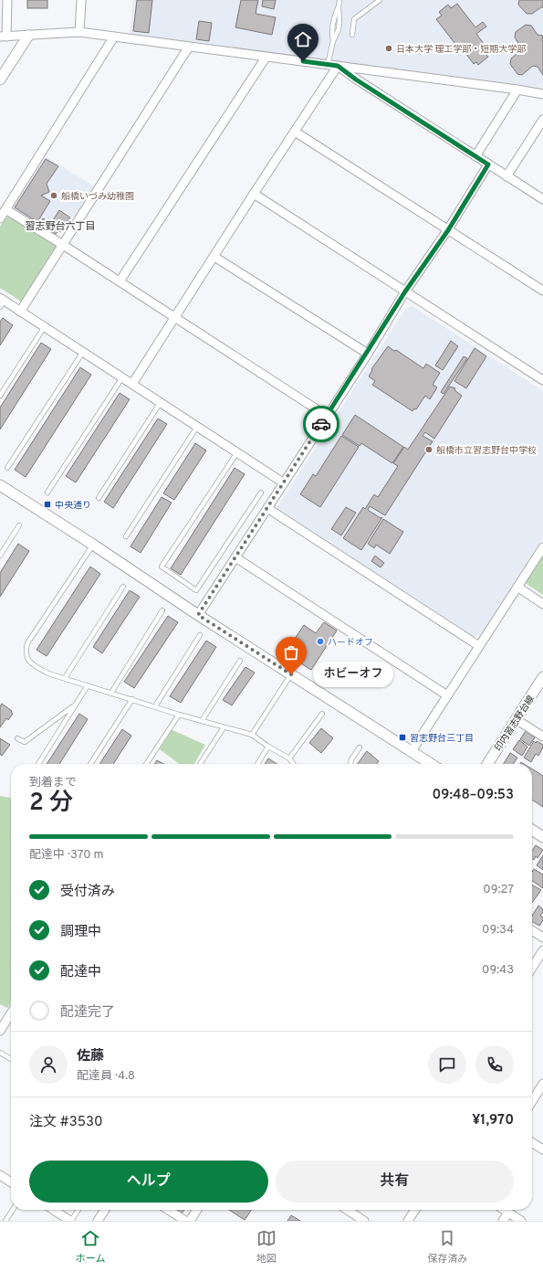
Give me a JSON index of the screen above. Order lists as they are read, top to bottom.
{
  "streets": {
    "street": ["印内習志野台線"]
  },
  "districts": ["習志野台六丁目"],
  "places": {
    "other": [
      "日本大学 理工学部・短期大学部",
      "船橋いづみ幼稚園",
      "船橋市立習志野台中学校",
      "ハードオフ",
      "ホビーオフ"
    ],
    "transit": ["中央通り", "習志野台三丁目"]
  },
  "page": {
    "bubble": "ホビーオフ",
    "heading": ["2 分", "到着まで", "09:48–09:53"],
    "panel": [
      "佐藤",
      "配達員 · 4.8",
      "注文 #3530",
      "¥1,970"
    ],
    "bar": "配達中 · 370 m",
    "list": [
      ["受付済み", "09:27"],
      ["調理中", "09:34"],
      ["配達中", "09:43"],
      "配達完了"
    ],
    "buttons": ["ヘルプ", "共有"],
    "tabs": ["ホーム", "地図", "保存済み"]
  }
}
